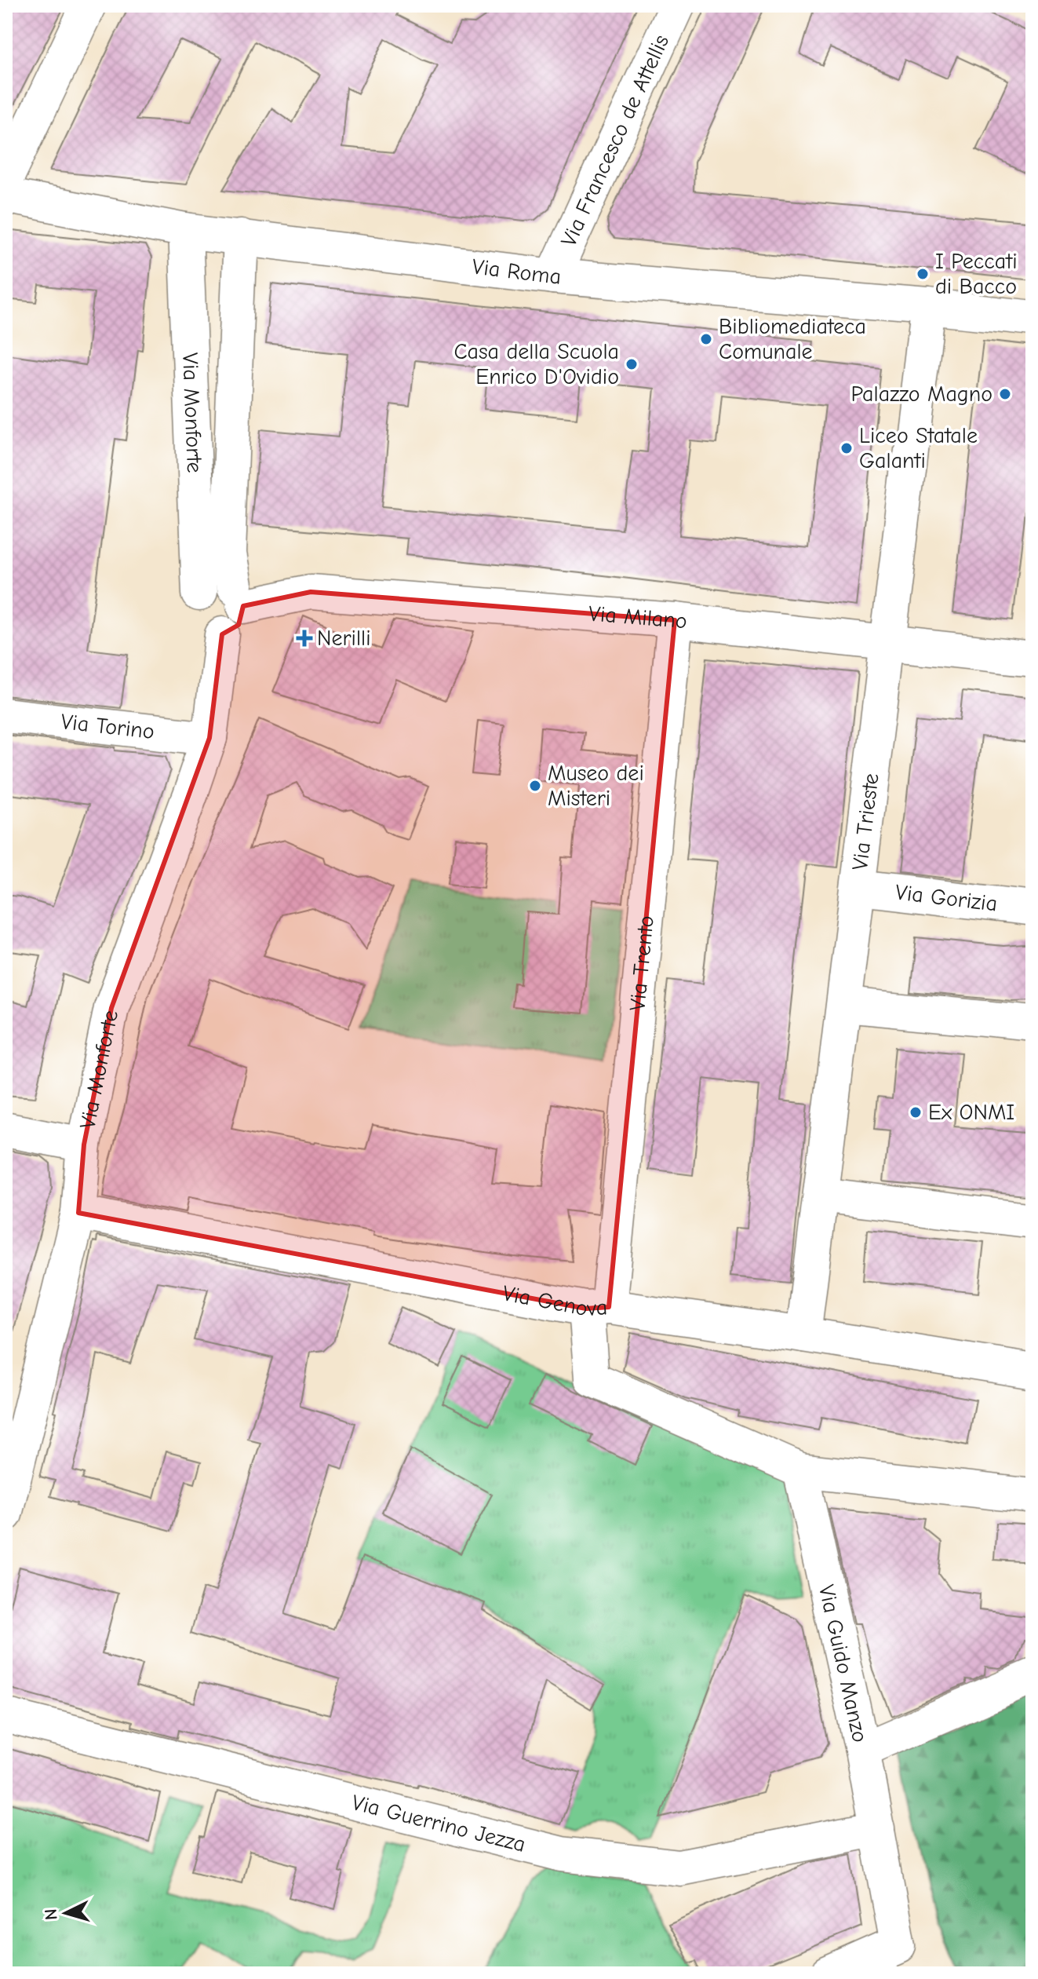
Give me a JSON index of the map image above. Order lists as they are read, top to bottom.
{
  "streets": {
    "street": [
      "Via Francesco de Attellis",
      "Via Roma",
      "Via Monforte",
      "Via Milano",
      "Via Torino",
      "Via Trieste",
      "Via Gorizia",
      "Via Trento",
      "Via Genova",
      "Via Guido Manzo",
      "Via Guerrino Jezza"
    ]
  },
  "crossings": [
    ["Via Francesco de Attellis", "Via Roma"],
    ["Via Roma", "Via Monforte"],
    ["Via Roma", "Via Trieste"],
    ["Via Monforte", "Via Milano"],
    ["Via Monforte", "Via Torino"],
    ["Via Monforte", "Via Genova"],
    ["Via Milano", "Via Trieste"],
    ["Via Milano", "Via Trento"],
    ["Via Trieste", "Via Gorizia"],
    ["Via Trieste", "Via Genova"],
    ["Via Trento", "Via Genova"]
  ],
  "places": {
    "other": [
      "I Peccati di Bacco",
      "Bibliomediateca Comunale",
      "Casa della Scuola Enrico D'Ovidio",
      "Palazzo Magno",
      "Liceo Statale Galanti",
      "Museo dei Misteri",
      "Ex ONMI"
    ],
    "health": ["Nerilli"]
  },
  "north": "left"
}
